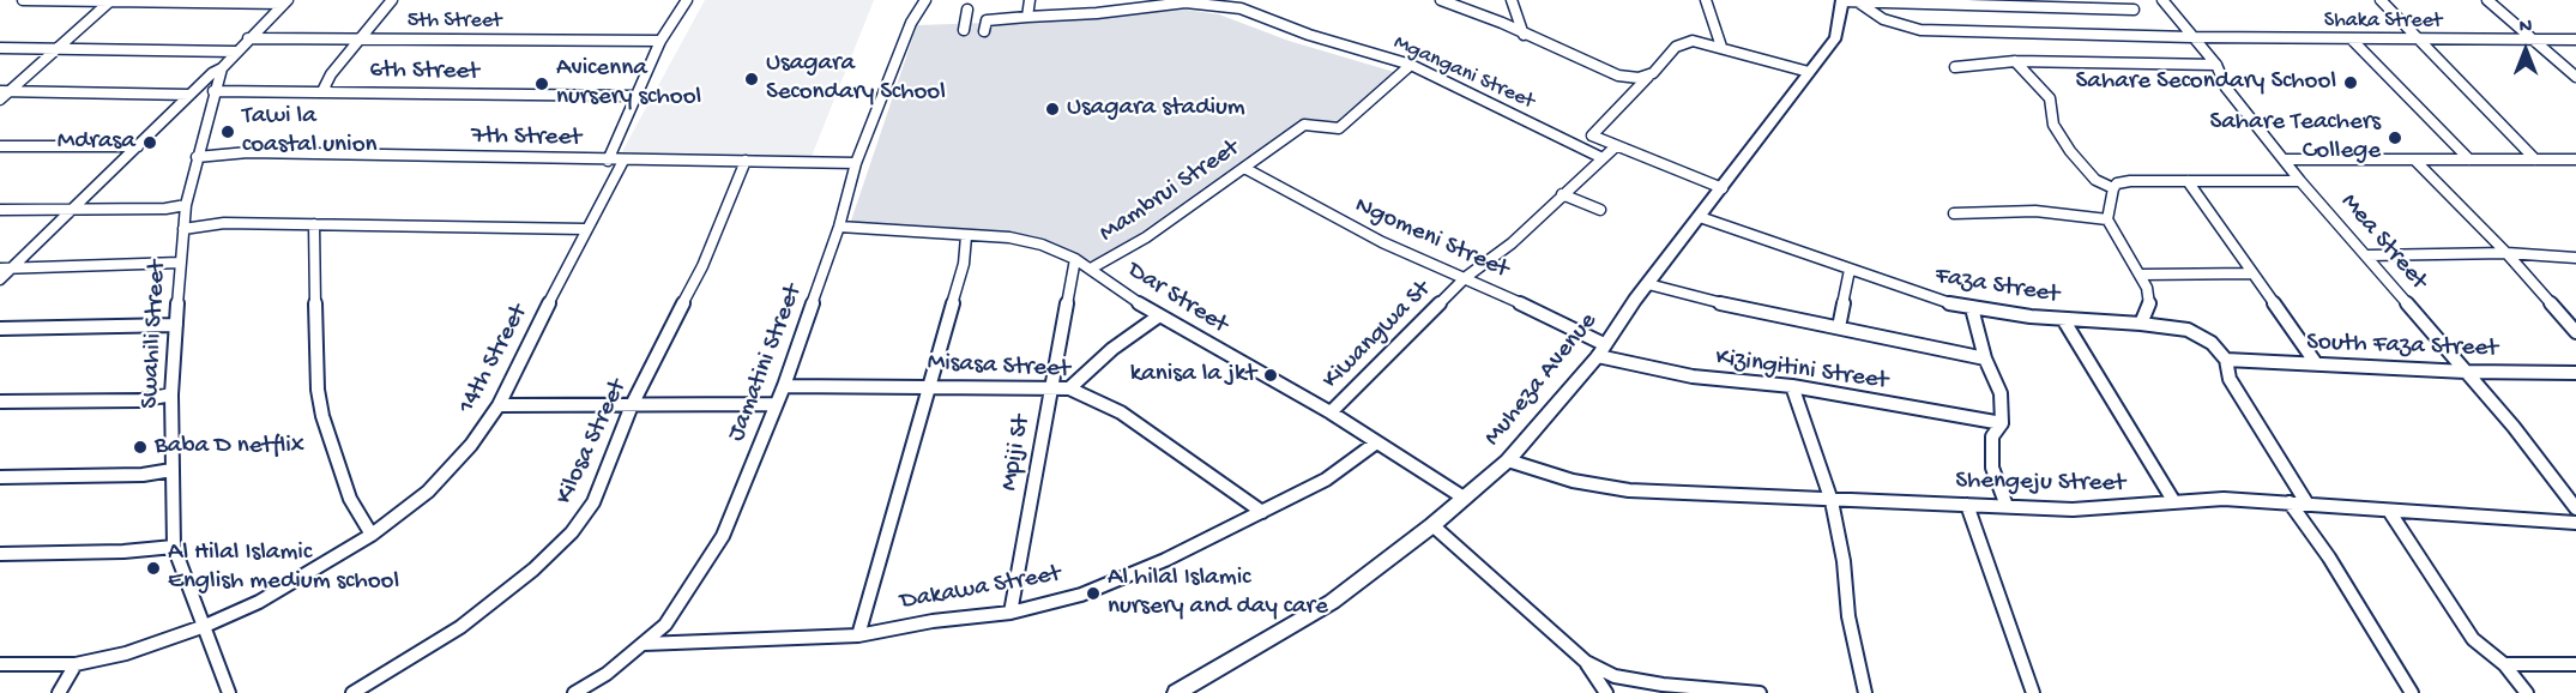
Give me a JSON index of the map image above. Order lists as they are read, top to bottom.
{
  "streets": {
    "street": [
      "5th Street",
      "Shaka Street",
      "6th Street",
      "Mgangani Street",
      "7th Street",
      "Mambrui Street",
      "Ngomeni Street",
      "Mea Street",
      "Faza Street",
      "Dar Street",
      "Swahili Street",
      "Kiwangwa St",
      "South Faza Street",
      "14th Street",
      "Jamatini Street",
      "Misasa Street",
      "Kizingitini Street",
      "Muheza Avenue",
      "Kilosa Street",
      "Mpiji St",
      "Shengeju Street",
      "Dakawa Street"
    ]
  },
  "crossings": [
    ["5th Street", "Swahili Street"],
    ["Shaka Street", "Mea Street"],
    ["6th Street", "Swahili Street"],
    ["Mgangani Street", "Mambrui Street"],
    ["Mgangani Street", "Kiwangwa St"],
    ["7th Street", "Swahili Street"],
    ["7th Street", "14th Street"],
    ["7th Street", "Jamatini Street"],
    ["7th Street", "Kilosa Street"],
    ["Mambrui Street", "Ngomeni Street"],
    ["Mambrui Street", "Dar Street"],
    ["Ngomeni Street", "Kiwangwa St"],
    ["Ngomeni Street", "Kizingitini Street"],
    ["Ngomeni Street", "Muheza Avenue"],
    ["Mea Street", "South Faza Street"],
    ["Faza Street", "South Faza Street"],
    ["Faza Street", "Muheza Avenue"],
    ["Dar Street", "Kiwangwa St"],
    ["Dar Street", "Jamatini Street"],
    ["Dar Street", "Muheza Avenue"],
    ["Dar Street", "Mpiji St"],
    ["Dar Street", "Dakawa Street"],
    ["Swahili Street", "14th Street"],
    ["Jamatini Street", "Misasa Street"],
    ["Jamatini Street", "Dakawa Street"],
    ["Misasa Street", "Mpiji St"],
    ["Misasa Street", "Dakawa Street"],
    ["Kizingitini Street", "Muheza Avenue"],
    ["Muheza Avenue", "Shengeju Street"],
    ["Mpiji St", "Dakawa Street"]
  ],
  "places": [
    "Usagara Secondary School",
    "Sahare Secondary School",
    "Avicenna nursery school",
    "Usagara stadium",
    "Tawi la coastal union",
    "Sahare Teachers College",
    "Mdrasa",
    "kanisa la jkt",
    "Baba D netflix",
    "Al Hilal Islamic English medium school",
    "Al hilal Islamic nursery and day care"
  ],
  "north": "top"
}
